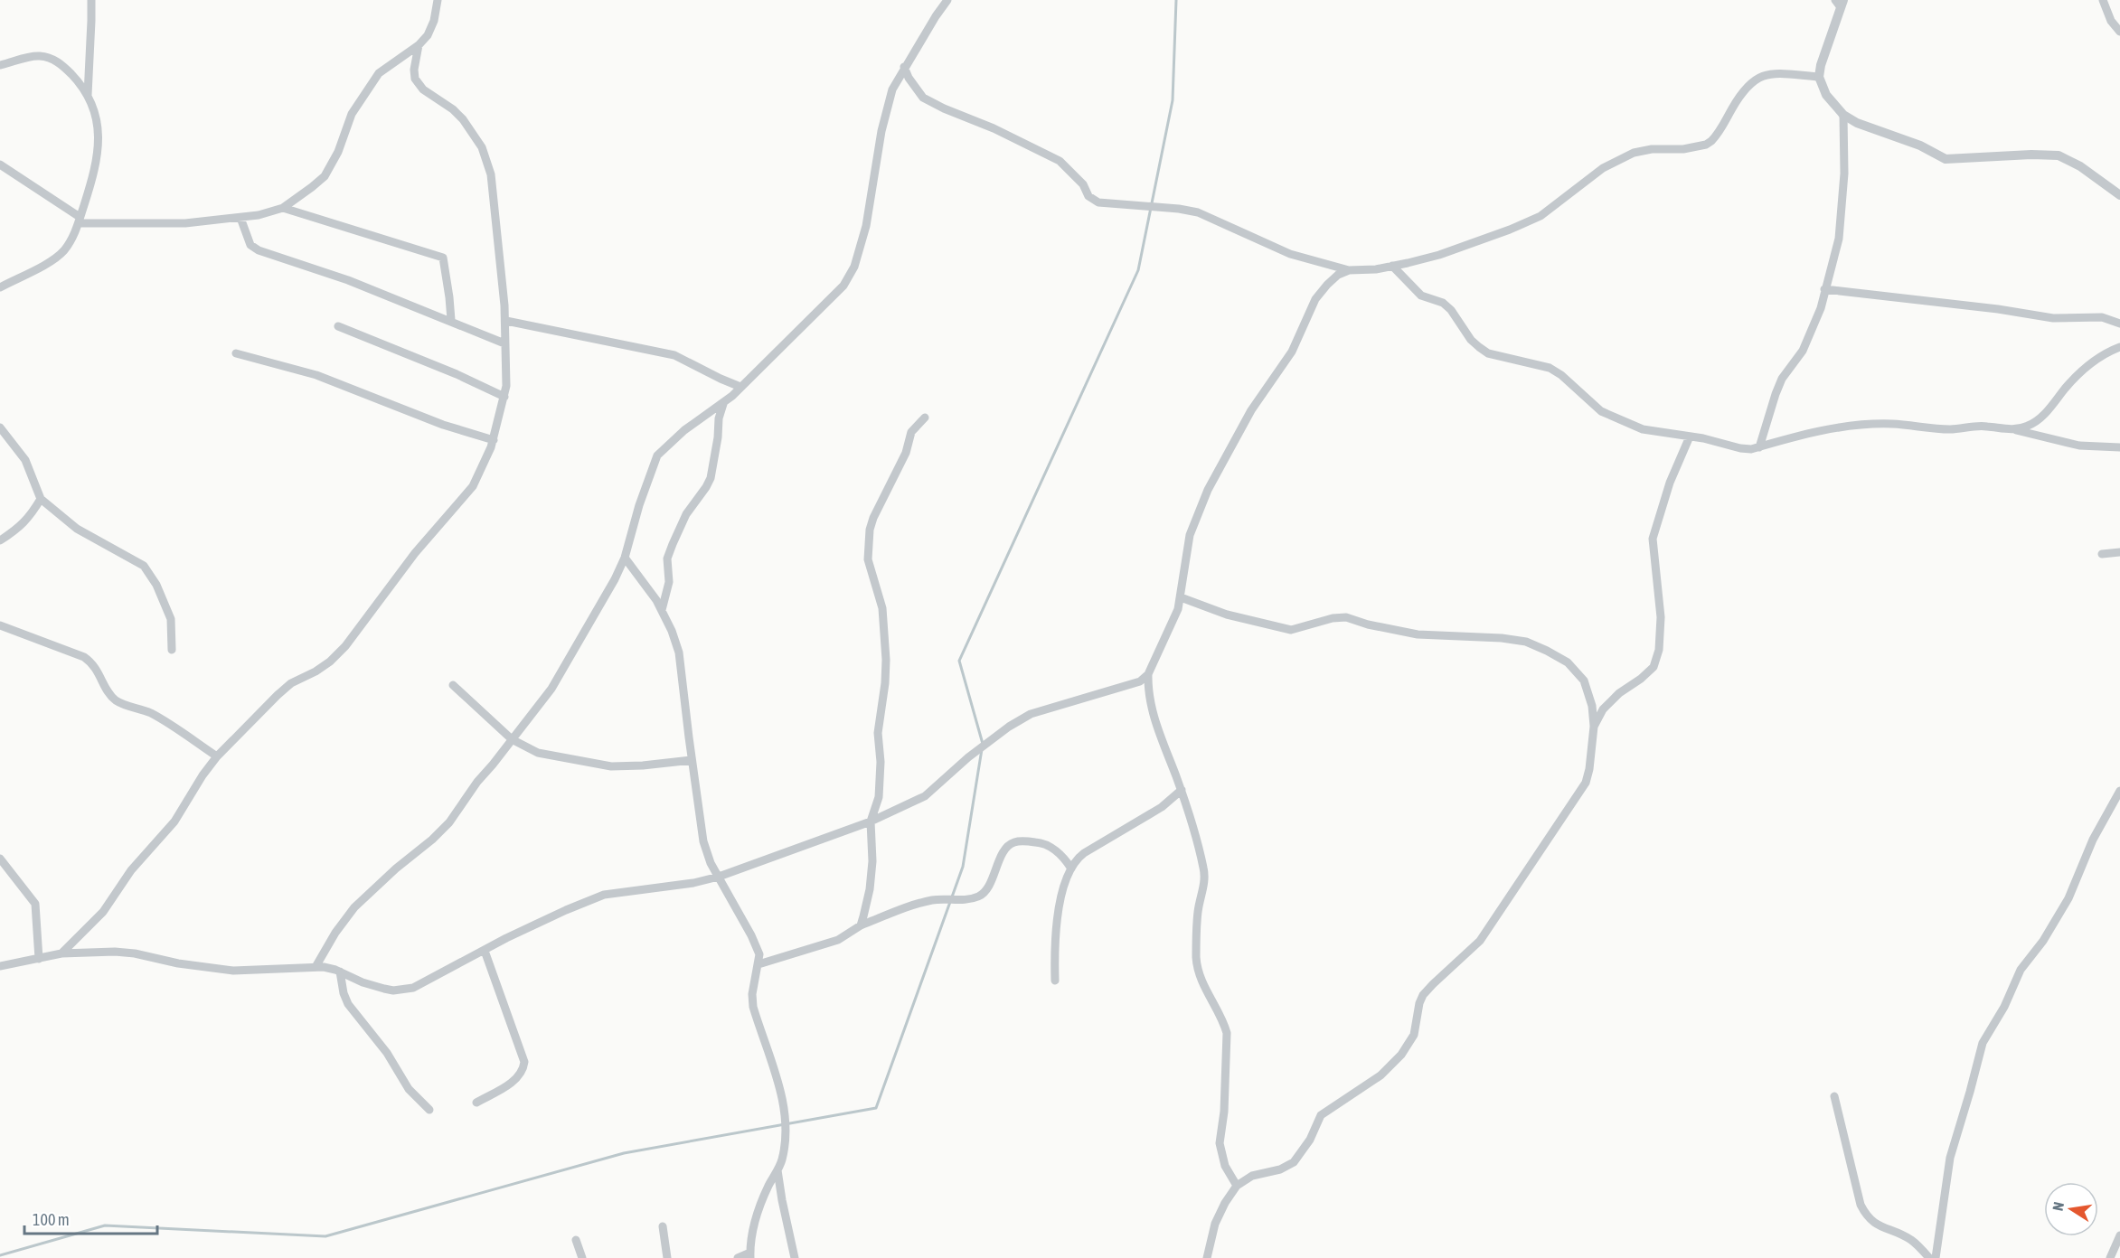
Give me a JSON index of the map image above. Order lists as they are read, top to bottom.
{
  "scale_bar": "100 m",
  "north": "left"
}
